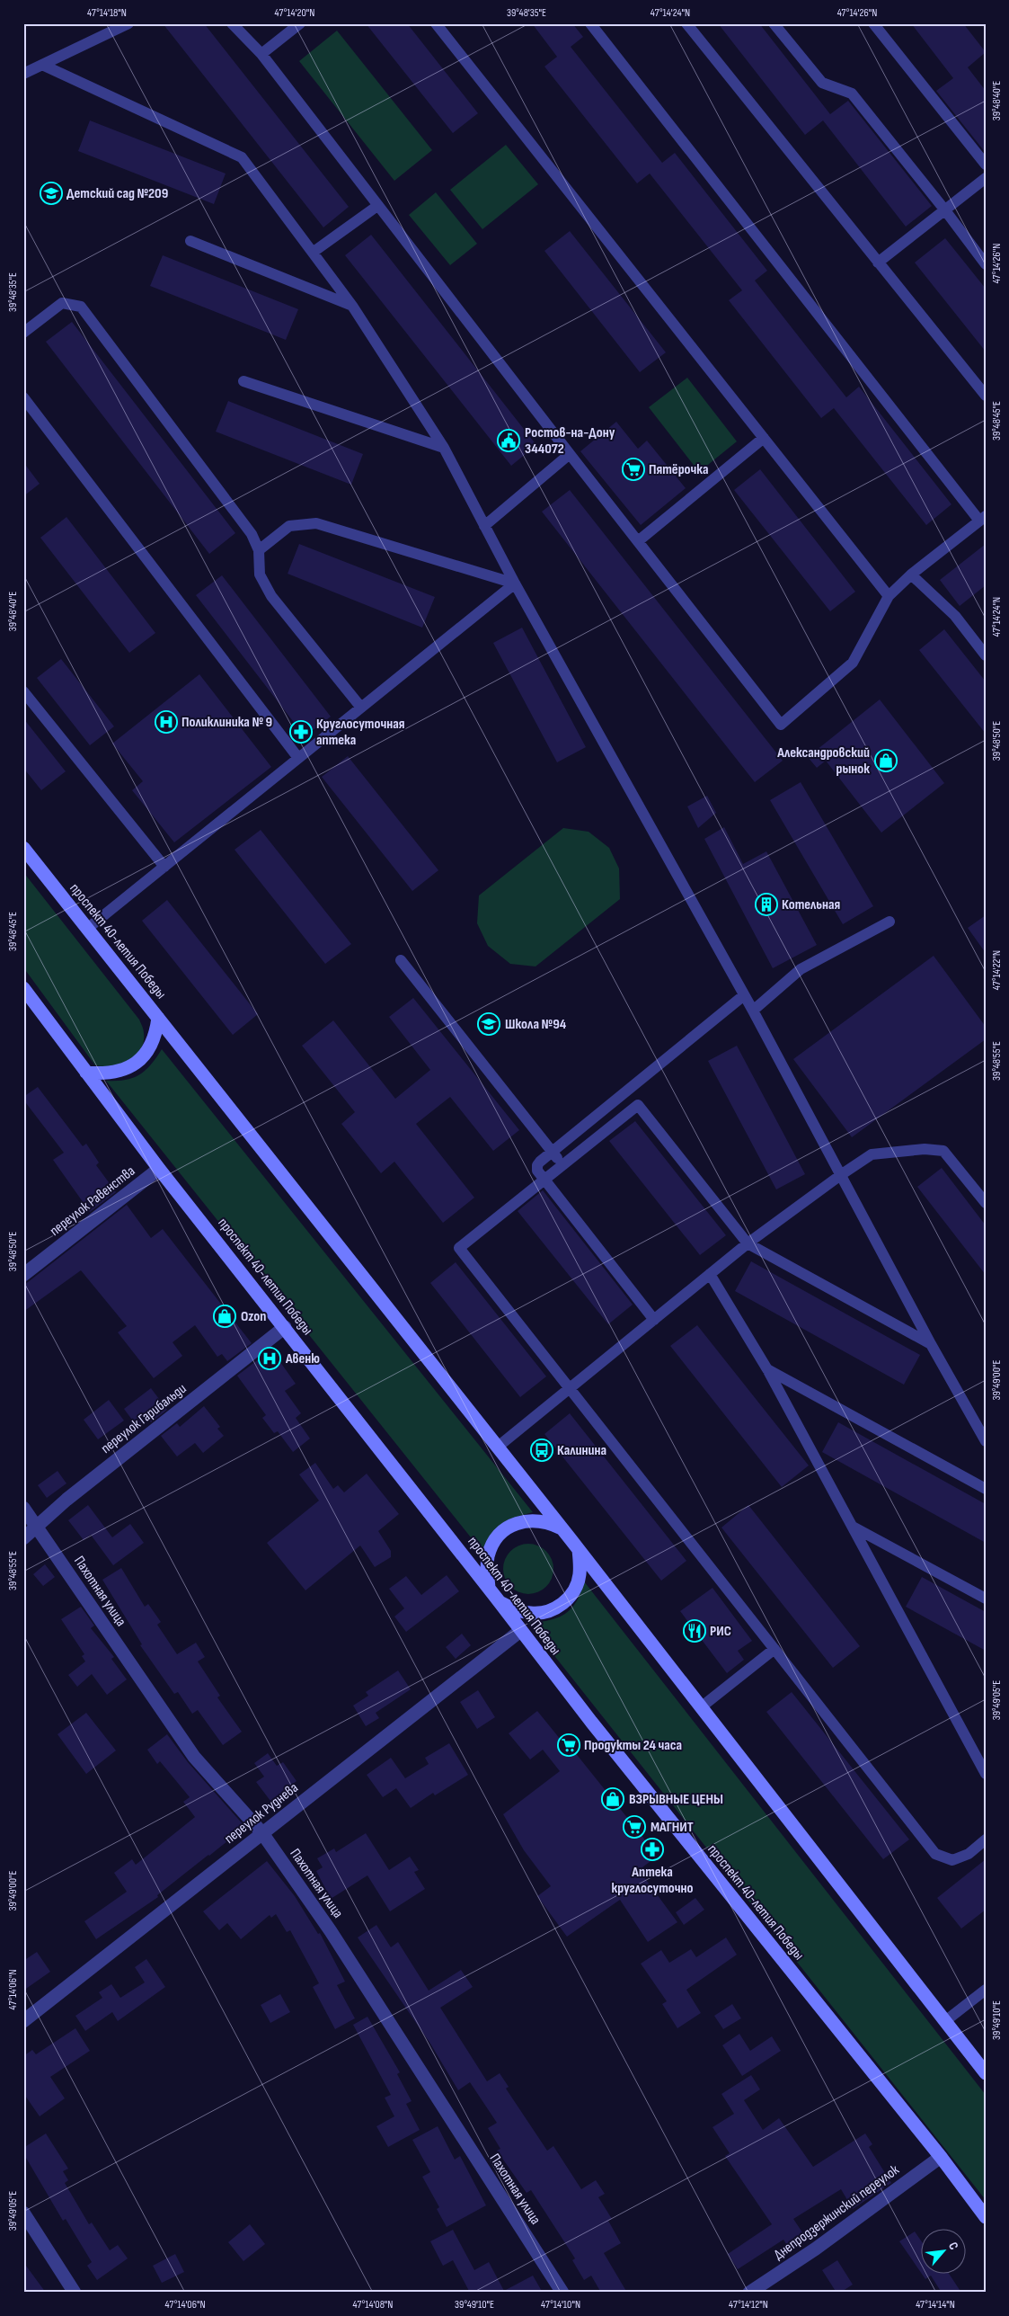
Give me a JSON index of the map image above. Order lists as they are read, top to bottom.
{
  "streets": {
    "main road": ["проспект 40-летия Победы"],
    "street": [
      "переулок Равенства",
      "переулок Гарибальди",
      "Пахотная улица",
      "переулок Руднева",
      "Днепродзержинский переулок"
    ]
  },
  "crossings": [
    ["проспект 40-летия Победы", "переулок Равенства"],
    ["проспект 40-летия Победы", "переулок Гарибальди"],
    ["проспект 40-летия Победы", "переулок Руднева"],
    ["проспект 40-летия Победы", "Днепродзержинский переулок"],
    ["переулок Гарибальди", "Пахотная улица"],
    ["Пахотная улица", "переулок Руднева"]
  ],
  "places": {
    "school or university": ["Детский сад №209", "Школа №94"],
    "public building": ["Ростов-на-Дону 344072"],
    "supermarket": ["Пятёрочка", "Продукты 24 часа", "МАГНИТ"],
    "hospital": ["Поликлиника № 9", "Авеню"],
    "pharmacy": ["Круглосуточная аптека", "Аптека круглосуточно"],
    "shop": ["Александровский рынок", "Ozon", "ВЗРЫВНЫЕ ЦЕНЫ"],
    "building": ["Котельная"],
    "bus stop": ["Калинина"],
    "restaurant": ["РИС"]
  },
  "north": "top right",
  "coordinates": [
    "47°14'18\"N",
    "47°14'20\"N",
    "39°48'35\"E",
    "47°14'24\"N",
    "47°14'26\"N",
    "39°48'40\"E",
    "39°48'45\"E",
    "39°48'50\"E",
    "47°14'22\"N",
    "39°48'55\"E",
    "39°49'00\"E",
    "39°49'05\"E",
    "47°14'06\"N",
    "39°49'10\"E",
    "47°14'08\"N",
    "47°14'10\"N",
    "47°14'12\"N",
    "47°14'14\"N"
  ]
}
